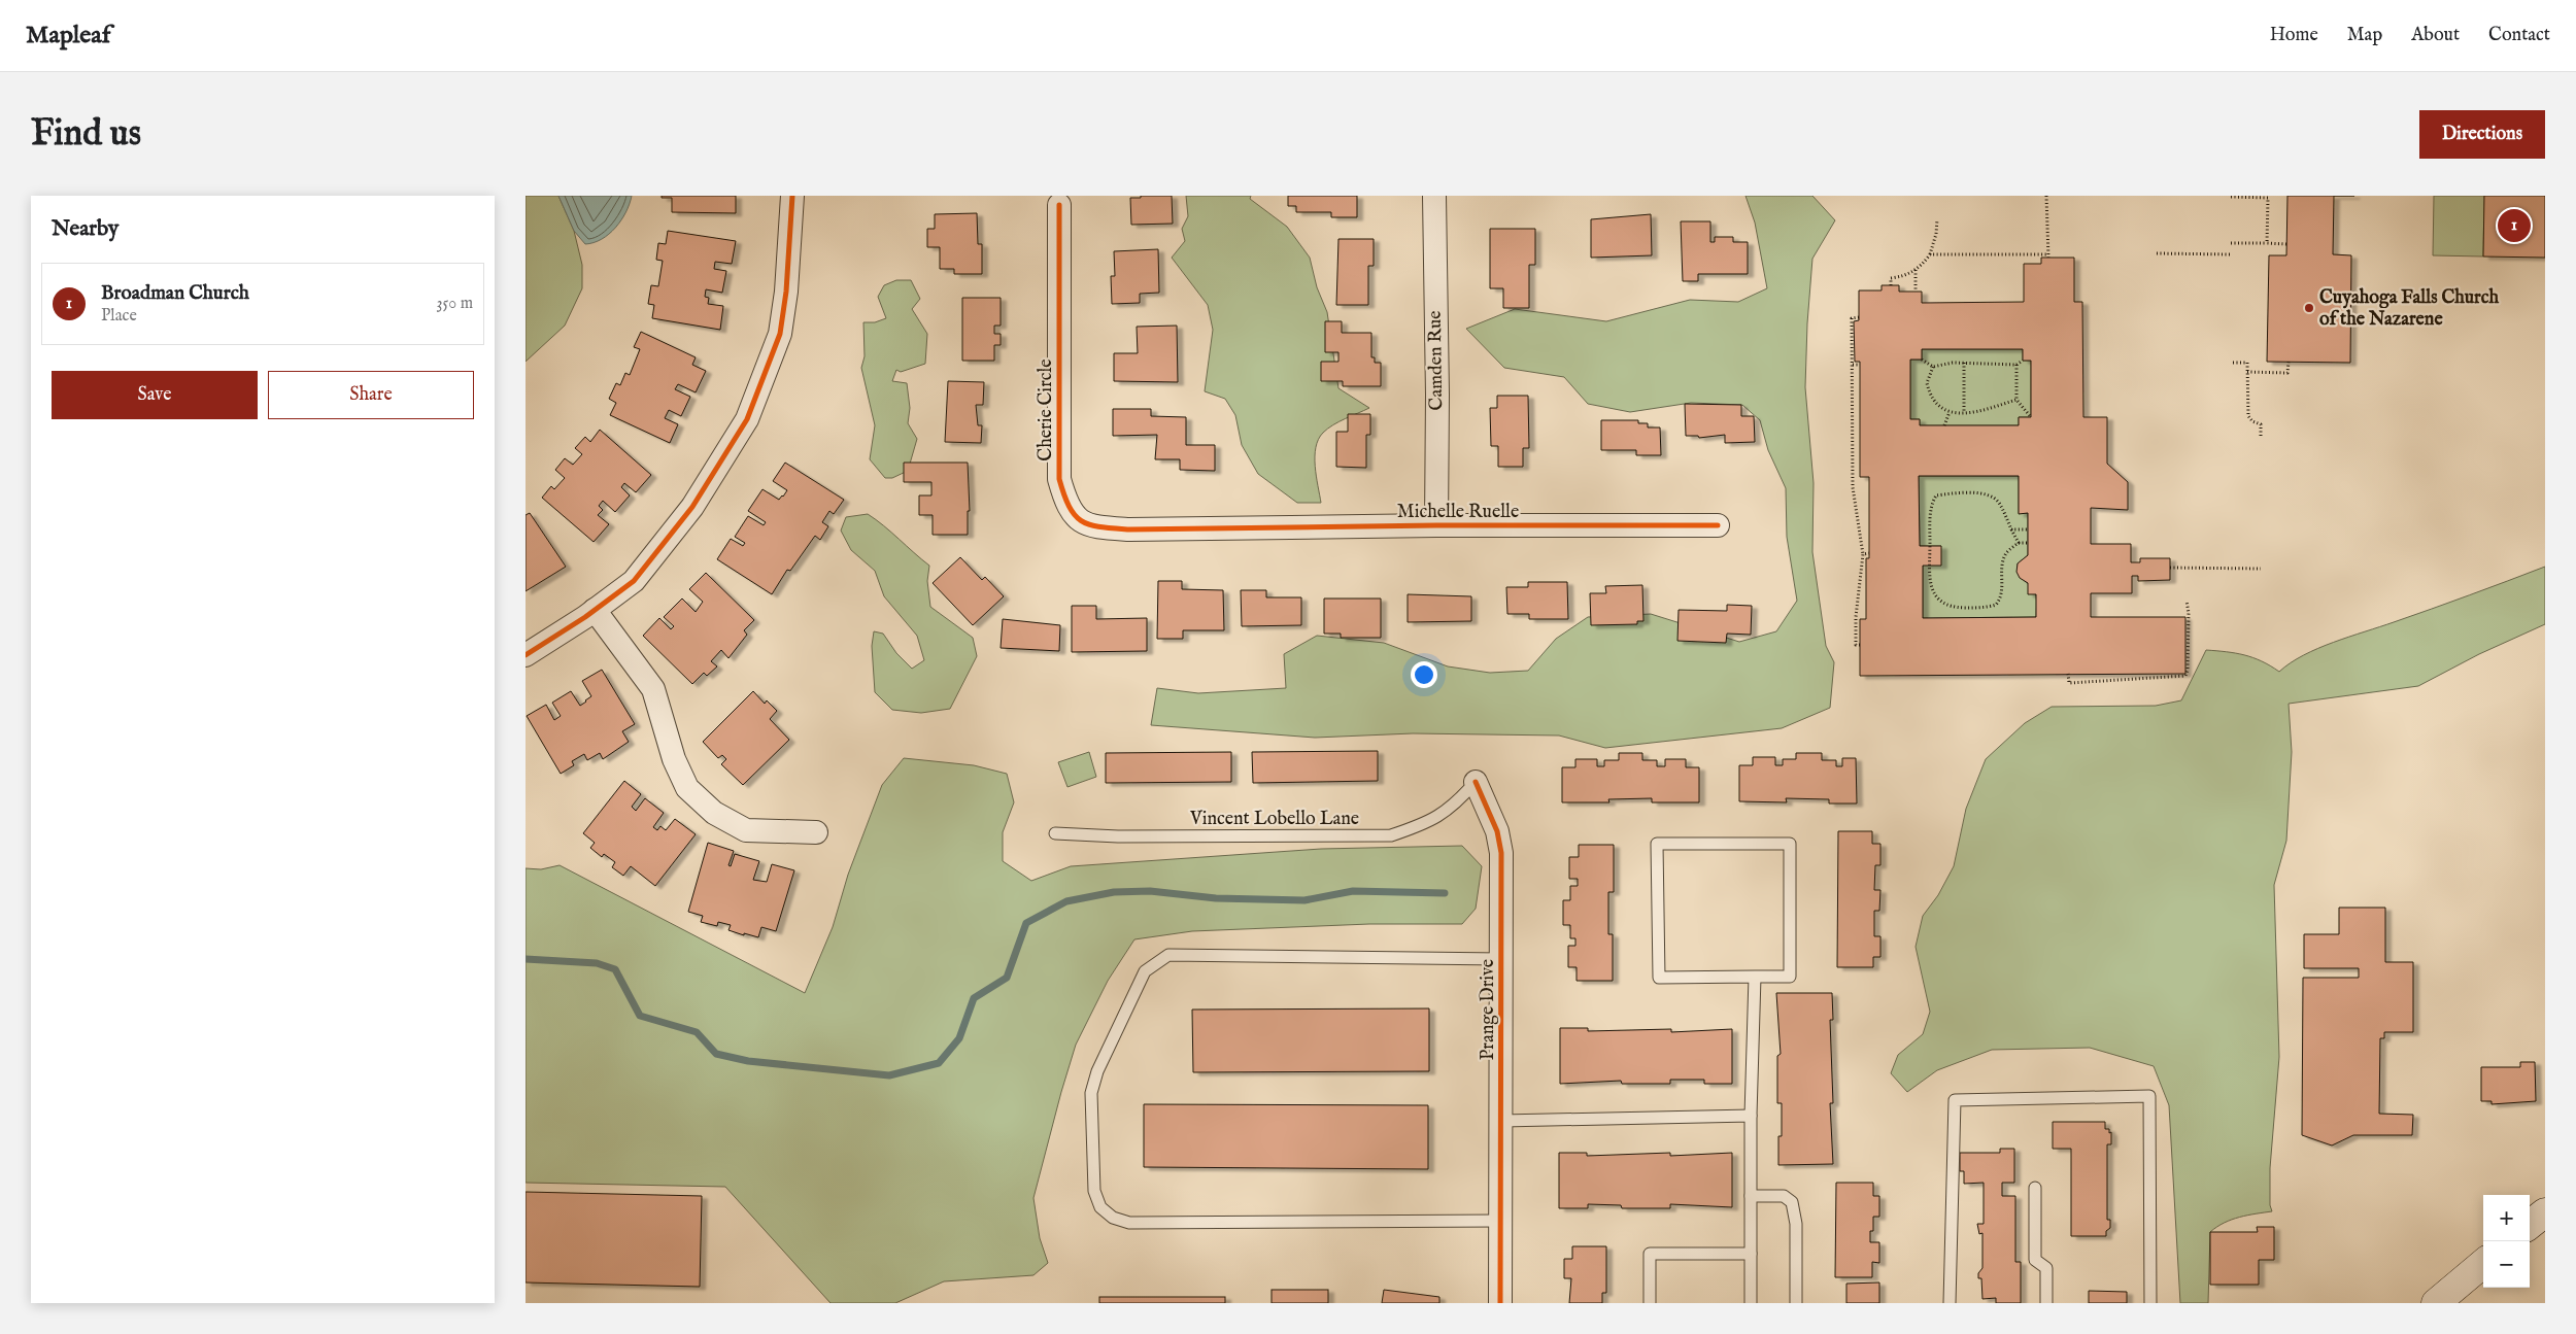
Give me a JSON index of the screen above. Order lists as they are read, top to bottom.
{
  "streets": {
    "street": [
      "Camden Rue",
      "Cherie Circle",
      "Michelle Ruelle",
      "Prange Drive"
    ],
    "lane": ["Vincent Lobello Lane"]
  },
  "crossings": [
    ["Camden Rue", "Michelle Ruelle"],
    ["Cherie Circle", "Michelle Ruelle"],
    ["Vincent Lobello Lane", "Prange Drive"]
  ],
  "places": ["Cuyahoga Falls Church of the Nazarene"],
  "page": {
    "header": "Mapleaf",
    "nav": [
      "Home",
      "Map",
      "About",
      "Contact"
    ],
    "buttons": [
      "Directions",
      ["Save", "Share"]
    ],
    "title": "Find us",
    "heading": "Nearby",
    "pins": "1",
    "list": [
      {
        "mark": "1",
        "name": "Broadman Church",
        "note": "Place",
        "value": "350 m"
      }
    ],
    "map_buttons": ["+", "−"]
  }
}
